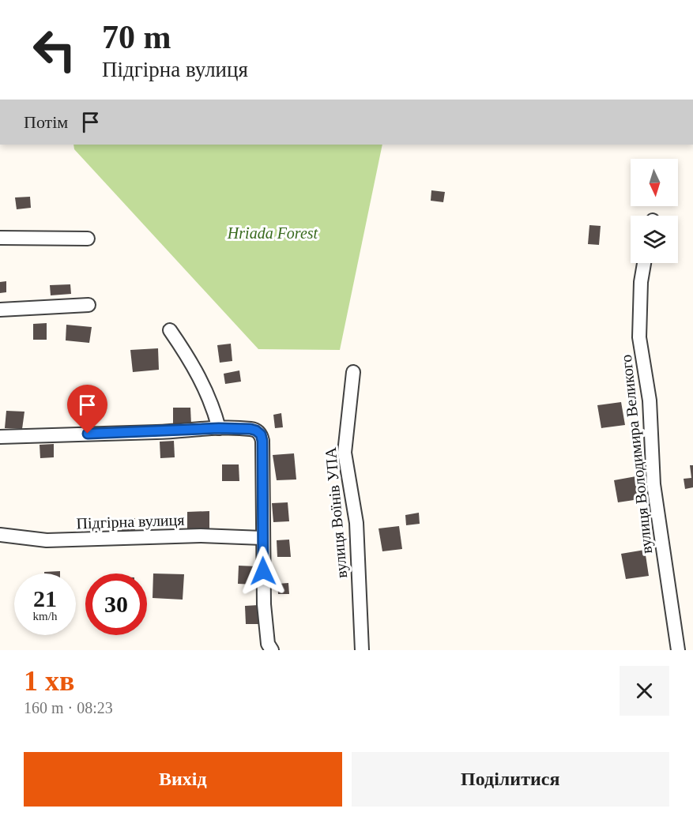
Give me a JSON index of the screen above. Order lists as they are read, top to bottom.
{
  "streets": {
    "street": ["вулиця Володимира Великого", "вулиця Воїнів УПА", "Підгірна вулиця"]
  },
  "parks": ["Hriada Forest"],
  "north": "bottom",
  "page": {
    "turn": ["70 m", "Підгірна вулиця"],
    "then": "Потім",
    "speed": "21 km/h",
    "limit": "30",
    "heading": ["1 хв", "160 m · 08:23"],
    "buttons": ["Вихід", "Поділитися"]
  }
}
